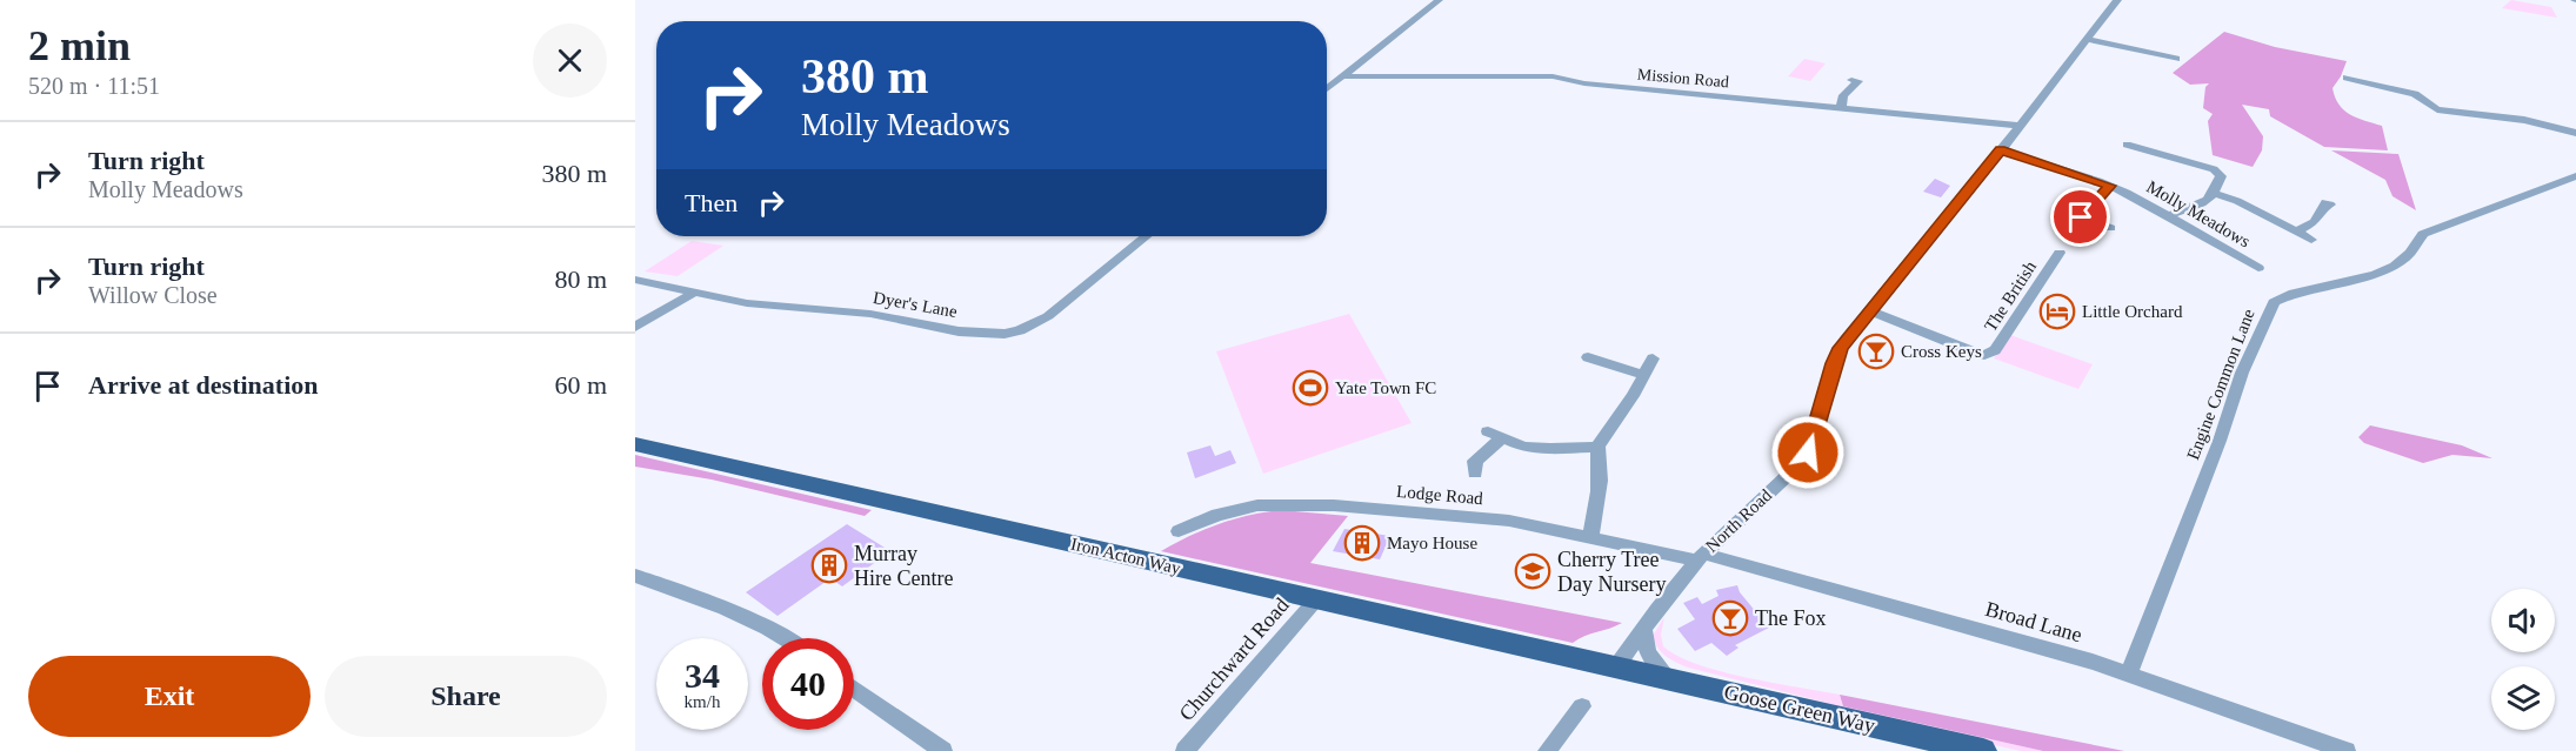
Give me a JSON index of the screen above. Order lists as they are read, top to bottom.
{
  "streets": {
    "main road": ["Iron Acton Way", "Goose Green Way"],
    "street": [
      "Mission Road",
      "Molly Meadows",
      "The British",
      "Dyer's Lane",
      "Engine Common Lane",
      "Lodge Road",
      "North Road",
      "Broad Lane",
      "Churchward Road"
    ]
  },
  "crossings": [
    ["Mission Road", "North Road"],
    ["Molly Meadows", "North Road"],
    ["The British", "North Road"],
    ["Engine Common Lane", "Broad Lane"],
    ["Lodge Road", "North Road"],
    ["Lodge Road", "Broad Lane"],
    ["North Road", "Iron Acton Way"],
    ["North Road", "Broad Lane"],
    ["North Road", "Goose Green Way"],
    ["Iron Acton Way", "Churchward Road"],
    ["Iron Acton Way", "Goose Green Way"]
  ],
  "places": {
    "hotel": ["Little Orchard"],
    "bar": ["Cross Keys", "The Fox"],
    "sports": ["Yate Town FC"],
    "building": ["Mayo House", "Murray Hire Centre"],
    "school or university": ["Cherry Tree Day Nursery"]
  },
  "page": {
    "heading": ["2 min", "520 m · 11:51"],
    "turn": ["380 m", "Molly Meadows"],
    "list": [
      {
        "name": "Turn right",
        "note": "Molly Meadows",
        "value": "380 m"
      },
      {
        "name": "Turn right",
        "note": "Willow Close",
        "value": "80 m"
      },
      {
        "name": "Arrive at destination",
        "value": "60 m"
      }
    ],
    "then": "Then",
    "speed": "34 km/h",
    "limit": "40",
    "buttons": ["Exit", "Share"]
  }
}
